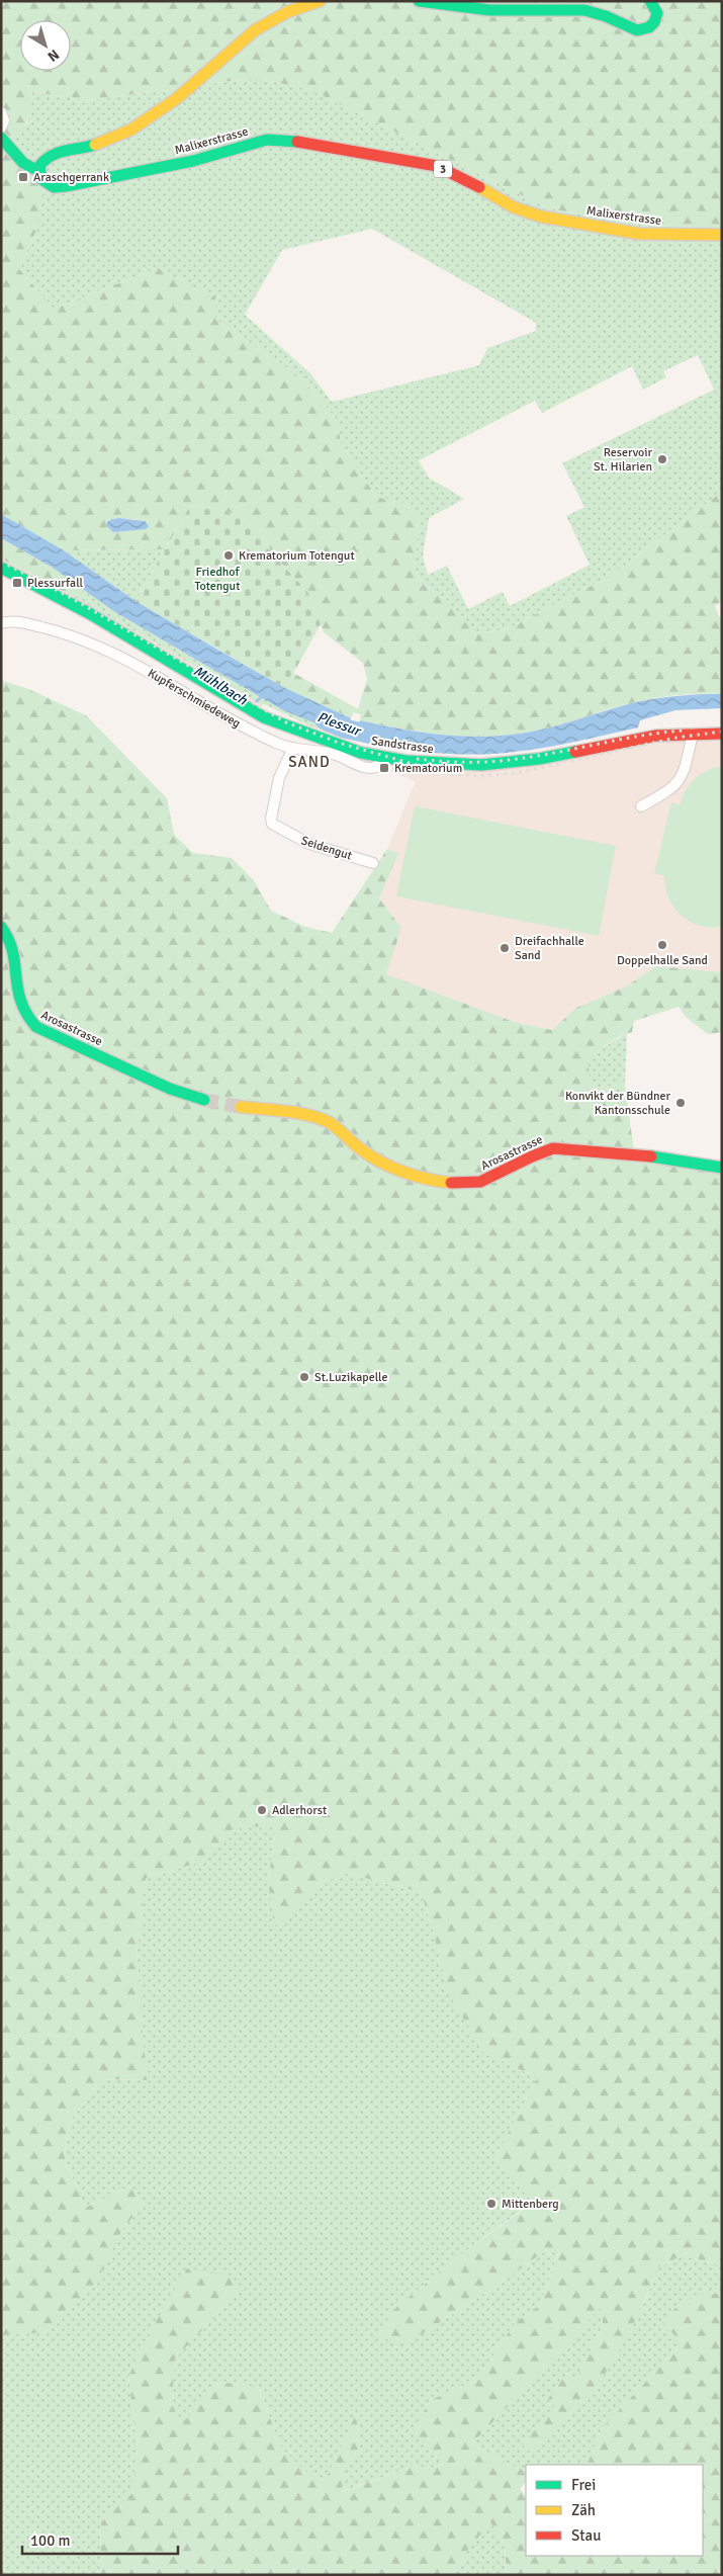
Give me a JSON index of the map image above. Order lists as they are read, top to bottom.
{
  "streets": {
    "main road": [
      "Malixerstrasse",
      "3",
      "Sandstrasse",
      "Arosastrasse"
    ],
    "street": ["Kupferschmiedeweg", "Seidengut"]
  },
  "crossings": [
    ["Kupferschmiedeweg", "Sandstrasse"],
    ["Kupferschmiedeweg", "Seidengut"]
  ],
  "districts": ["SAND"],
  "water": ["Mühlbach", "Plessur"],
  "parks": ["Friedhof Totengut"],
  "places": {
    "transit": ["Araschgerrank", "Plessurfall", "Krematorium"],
    "other": [
      "Reservoir St. Hilarien",
      "Krematorium Totengut",
      "Doppelhalle Sand",
      "Dreifachhalle Sand",
      "Konvikt der Bündner Kantonsschule",
      "St.Luzikapelle",
      "Adlerhorst",
      "Mittenberg"
    ]
  },
  "legend": ["Frei", "Zäh", "Stau"],
  "scale_bar": "100 m",
  "north": "bottom right"
}
